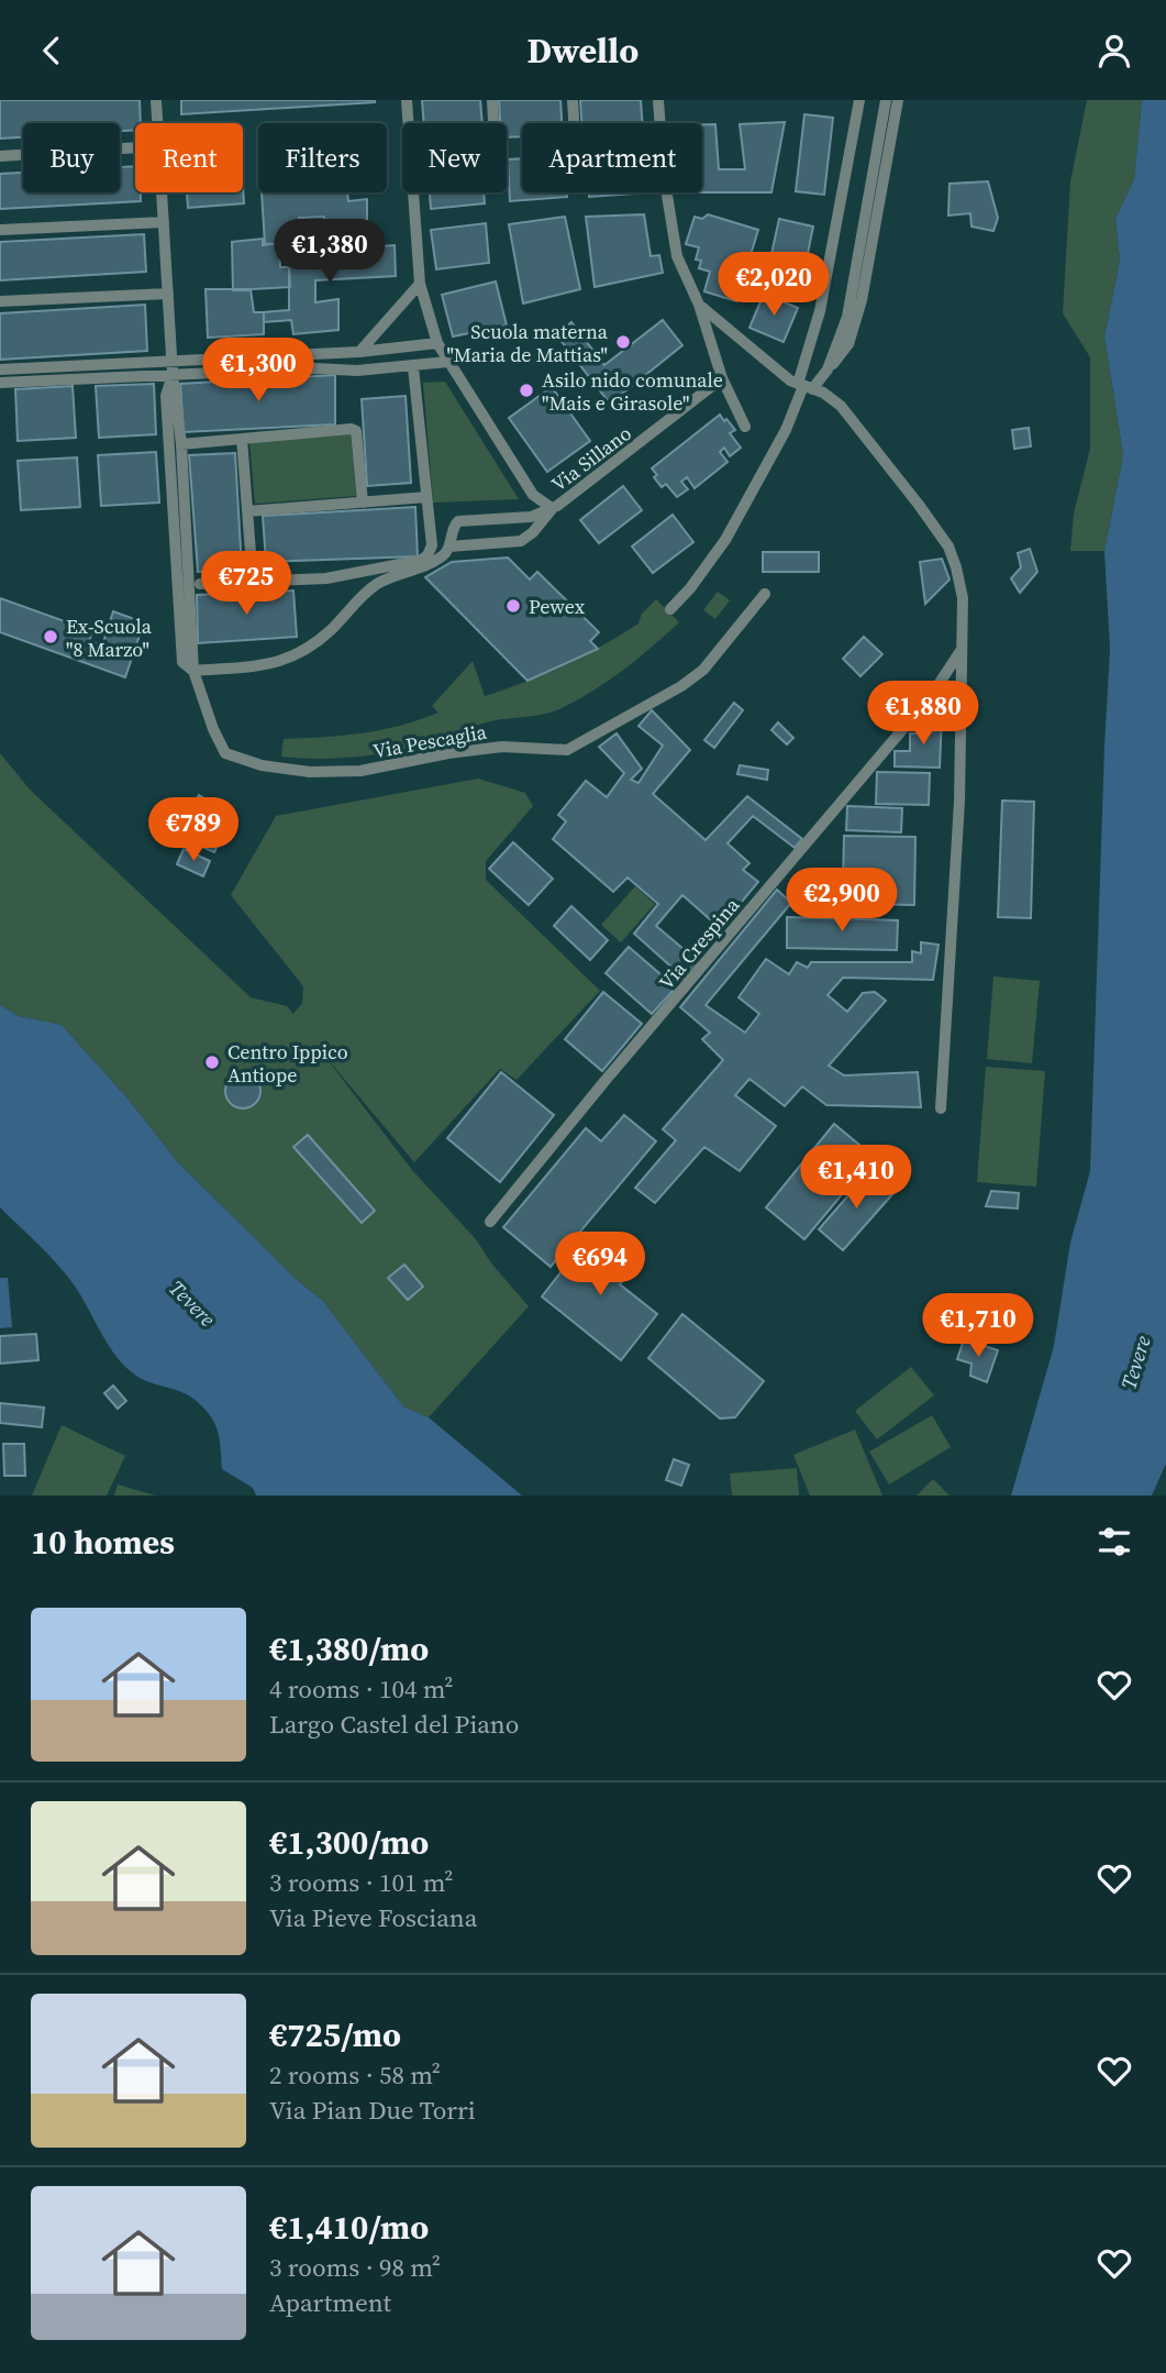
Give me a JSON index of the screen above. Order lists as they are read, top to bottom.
{
  "streets": {
    "street": ["Via Sillano", "Via Pescaglia", "Via Crespina"]
  },
  "water": ["Tevere"],
  "places": [
    "Scuola materna \"Maria de Mattias\"",
    "Asilo nido comunale \"Mais e Girasole\"",
    "Pewex",
    "Ex-Scuola \"8 Marzo\"",
    "Centro Ippico Antiope"
  ],
  "page": {
    "header": "Dwello",
    "chip": [
      "Buy",
      "Rent",
      "Filters",
      "New",
      "Apartment"
    ],
    "price": [
      "€1,380",
      "€2,020",
      "€1,300",
      "€725",
      "€1,880",
      "€789",
      "€2,900",
      "€1,410",
      "€694",
      "€1,710"
    ],
    "heading": "10 homes",
    "list": [
      {
        "name": "€1,380/mo",
        "note": "4 rooms · 104 m² · Largo Castel del Piano"
      },
      {
        "name": "€1,300/mo",
        "note": "3 rooms · 101 m² · Via Pieve Fosciana"
      },
      {
        "name": "€725/mo",
        "note": "2 rooms · 58 m² · Via Pian Due Torri"
      },
      {
        "name": "€1,410/mo",
        "note": "3 rooms · 98 m² · Apartment"
      }
    ]
  }
}
